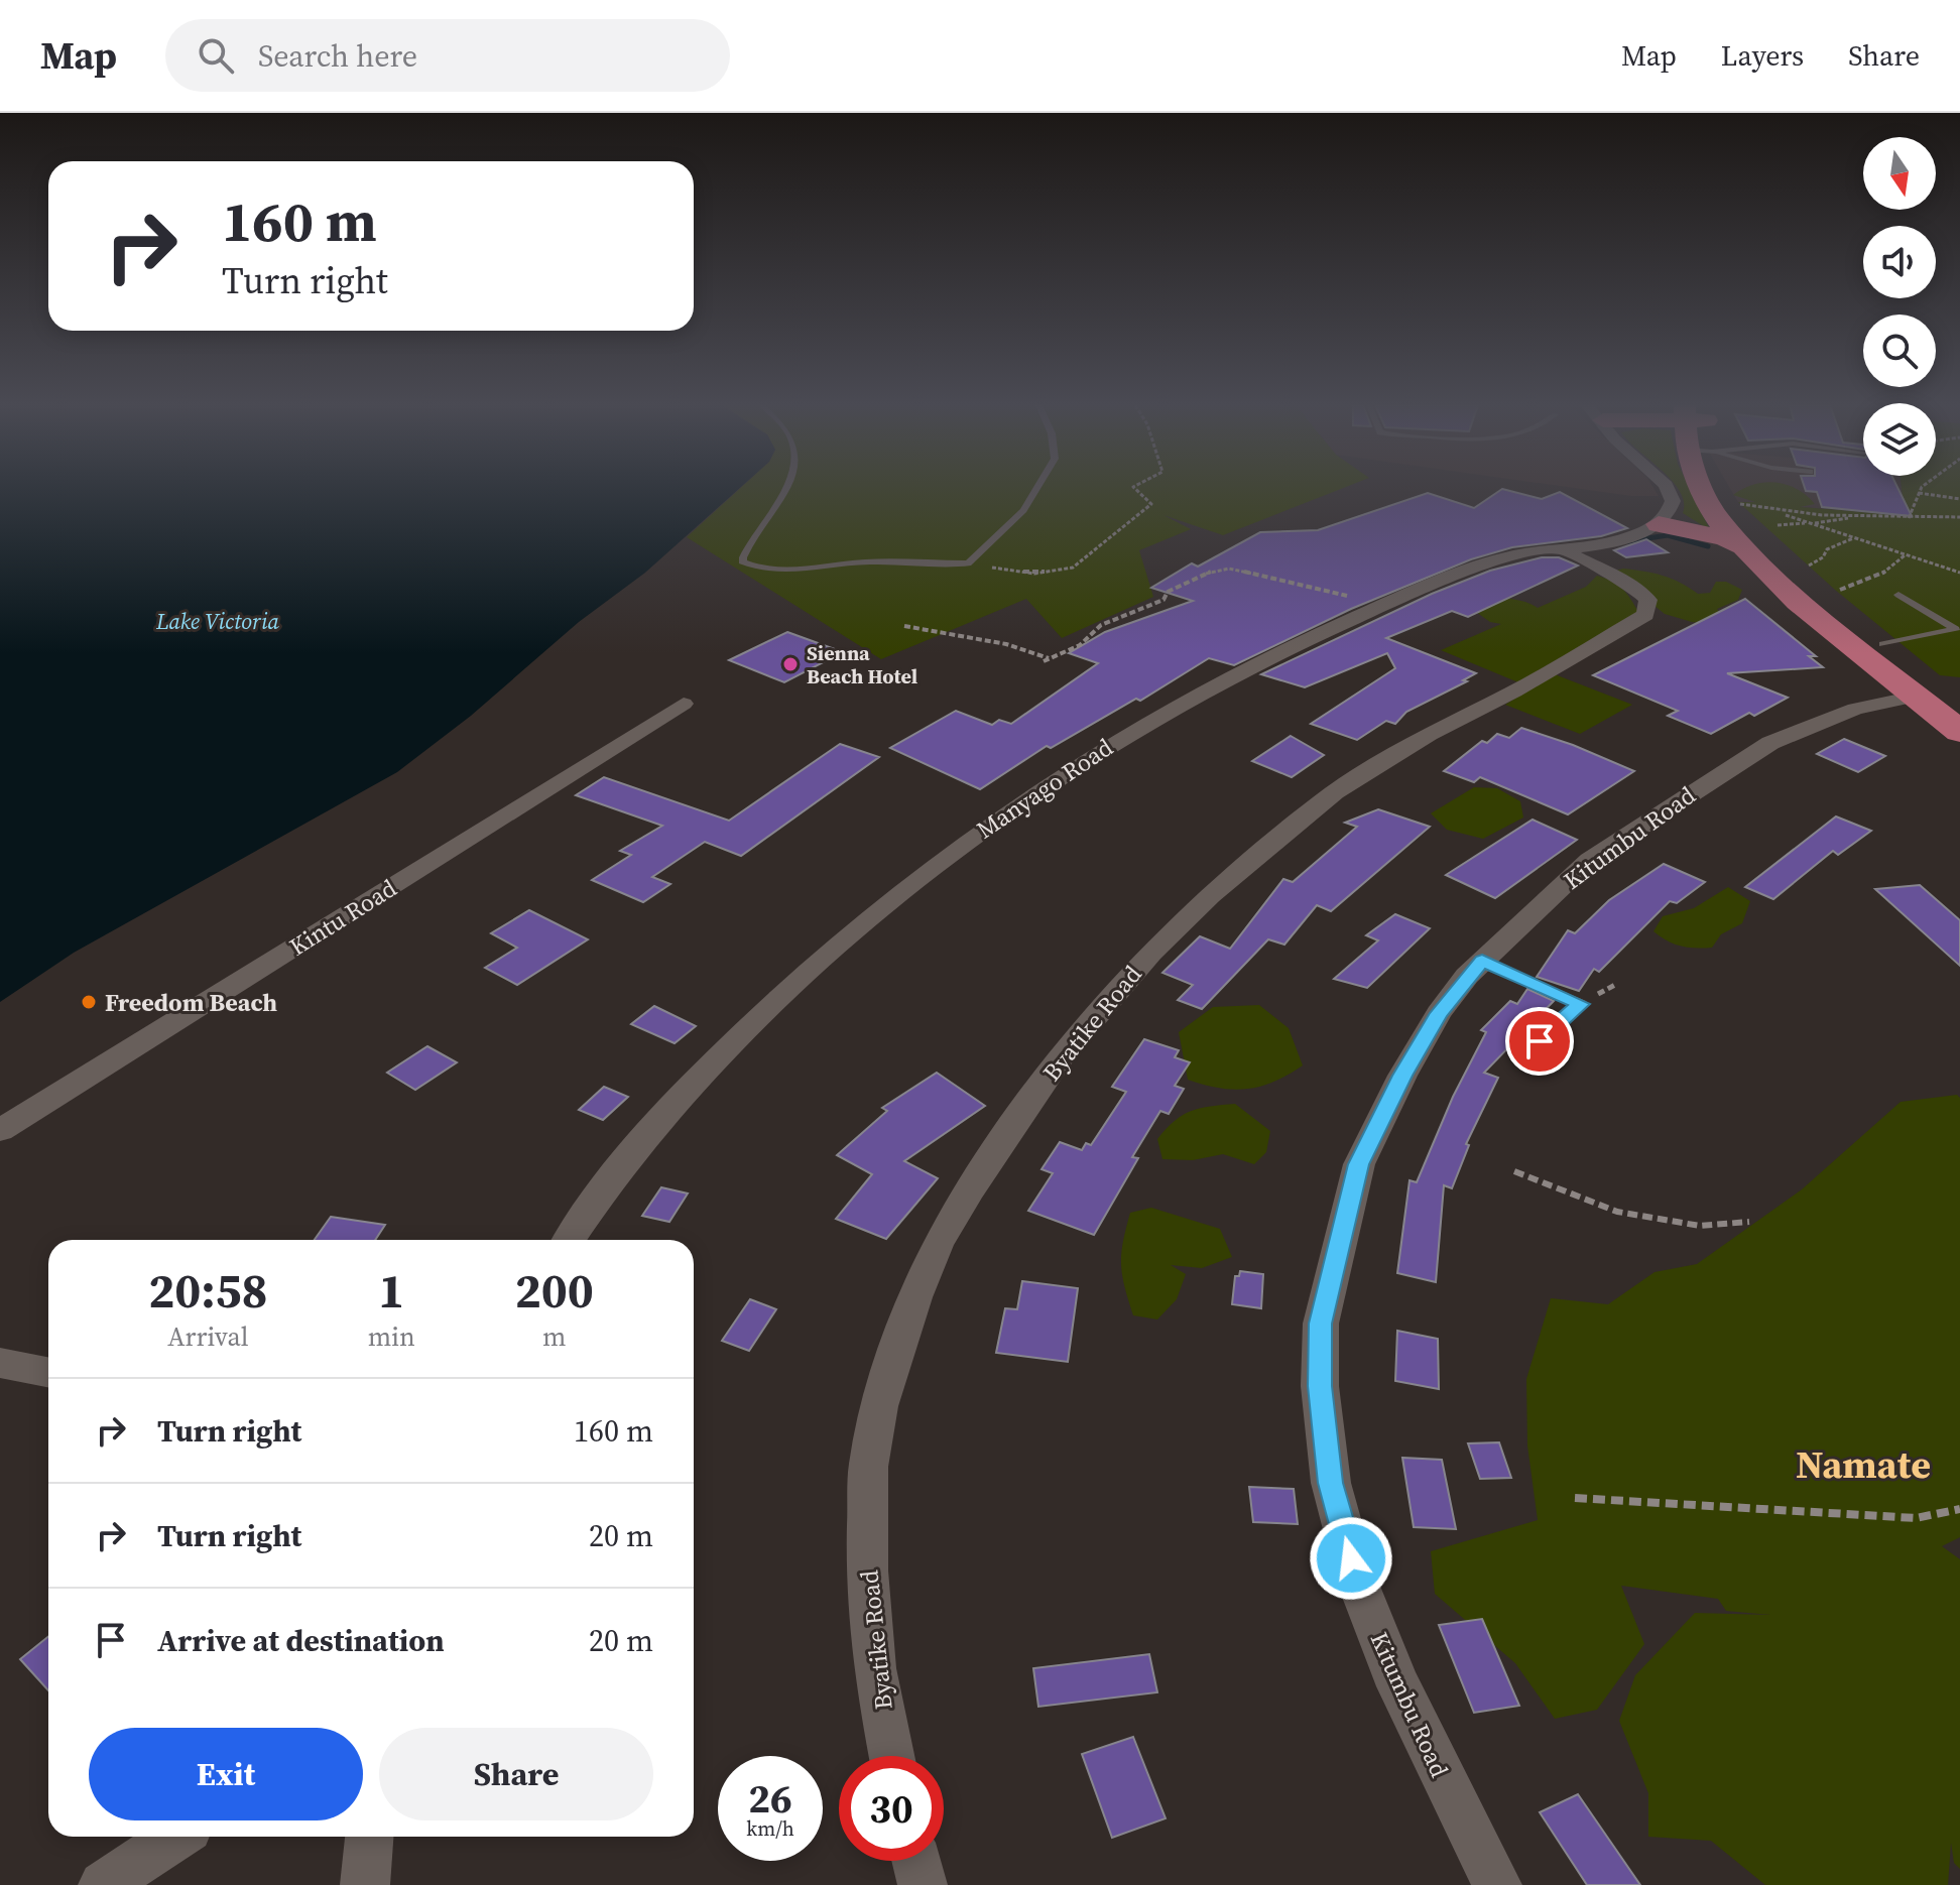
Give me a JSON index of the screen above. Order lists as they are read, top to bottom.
{
  "streets": {
    "street": [
      "Manyago Road",
      "Kitumbu Road",
      "Kintu Road",
      "Byatike Road"
    ]
  },
  "crossings": [
    ["Manyago Road", "Byatike Road"]
  ],
  "districts": ["Namate"],
  "water": ["Lake Victoria"],
  "places": ["Sienna Beach Hotel", "Freedom Beach"],
  "north": "bottom",
  "page": {
    "header": "Map",
    "search": "Search here",
    "nav": ["Map", "Layers", "Share"],
    "turn": ["160 m", "Turn right"],
    "eta": [
      "20:58",
      "Arrival",
      "1",
      "min",
      "200",
      "m"
    ],
    "list": [
      {
        "name": "Turn right",
        "value": "160 m"
      },
      {
        "name": "Turn right",
        "value": "20 m"
      },
      {
        "name": "Arrive at destination",
        "value": "20 m"
      }
    ],
    "buttons": ["Exit", "Share"],
    "speed": "26 km/h",
    "limit": "30"
  }
}
